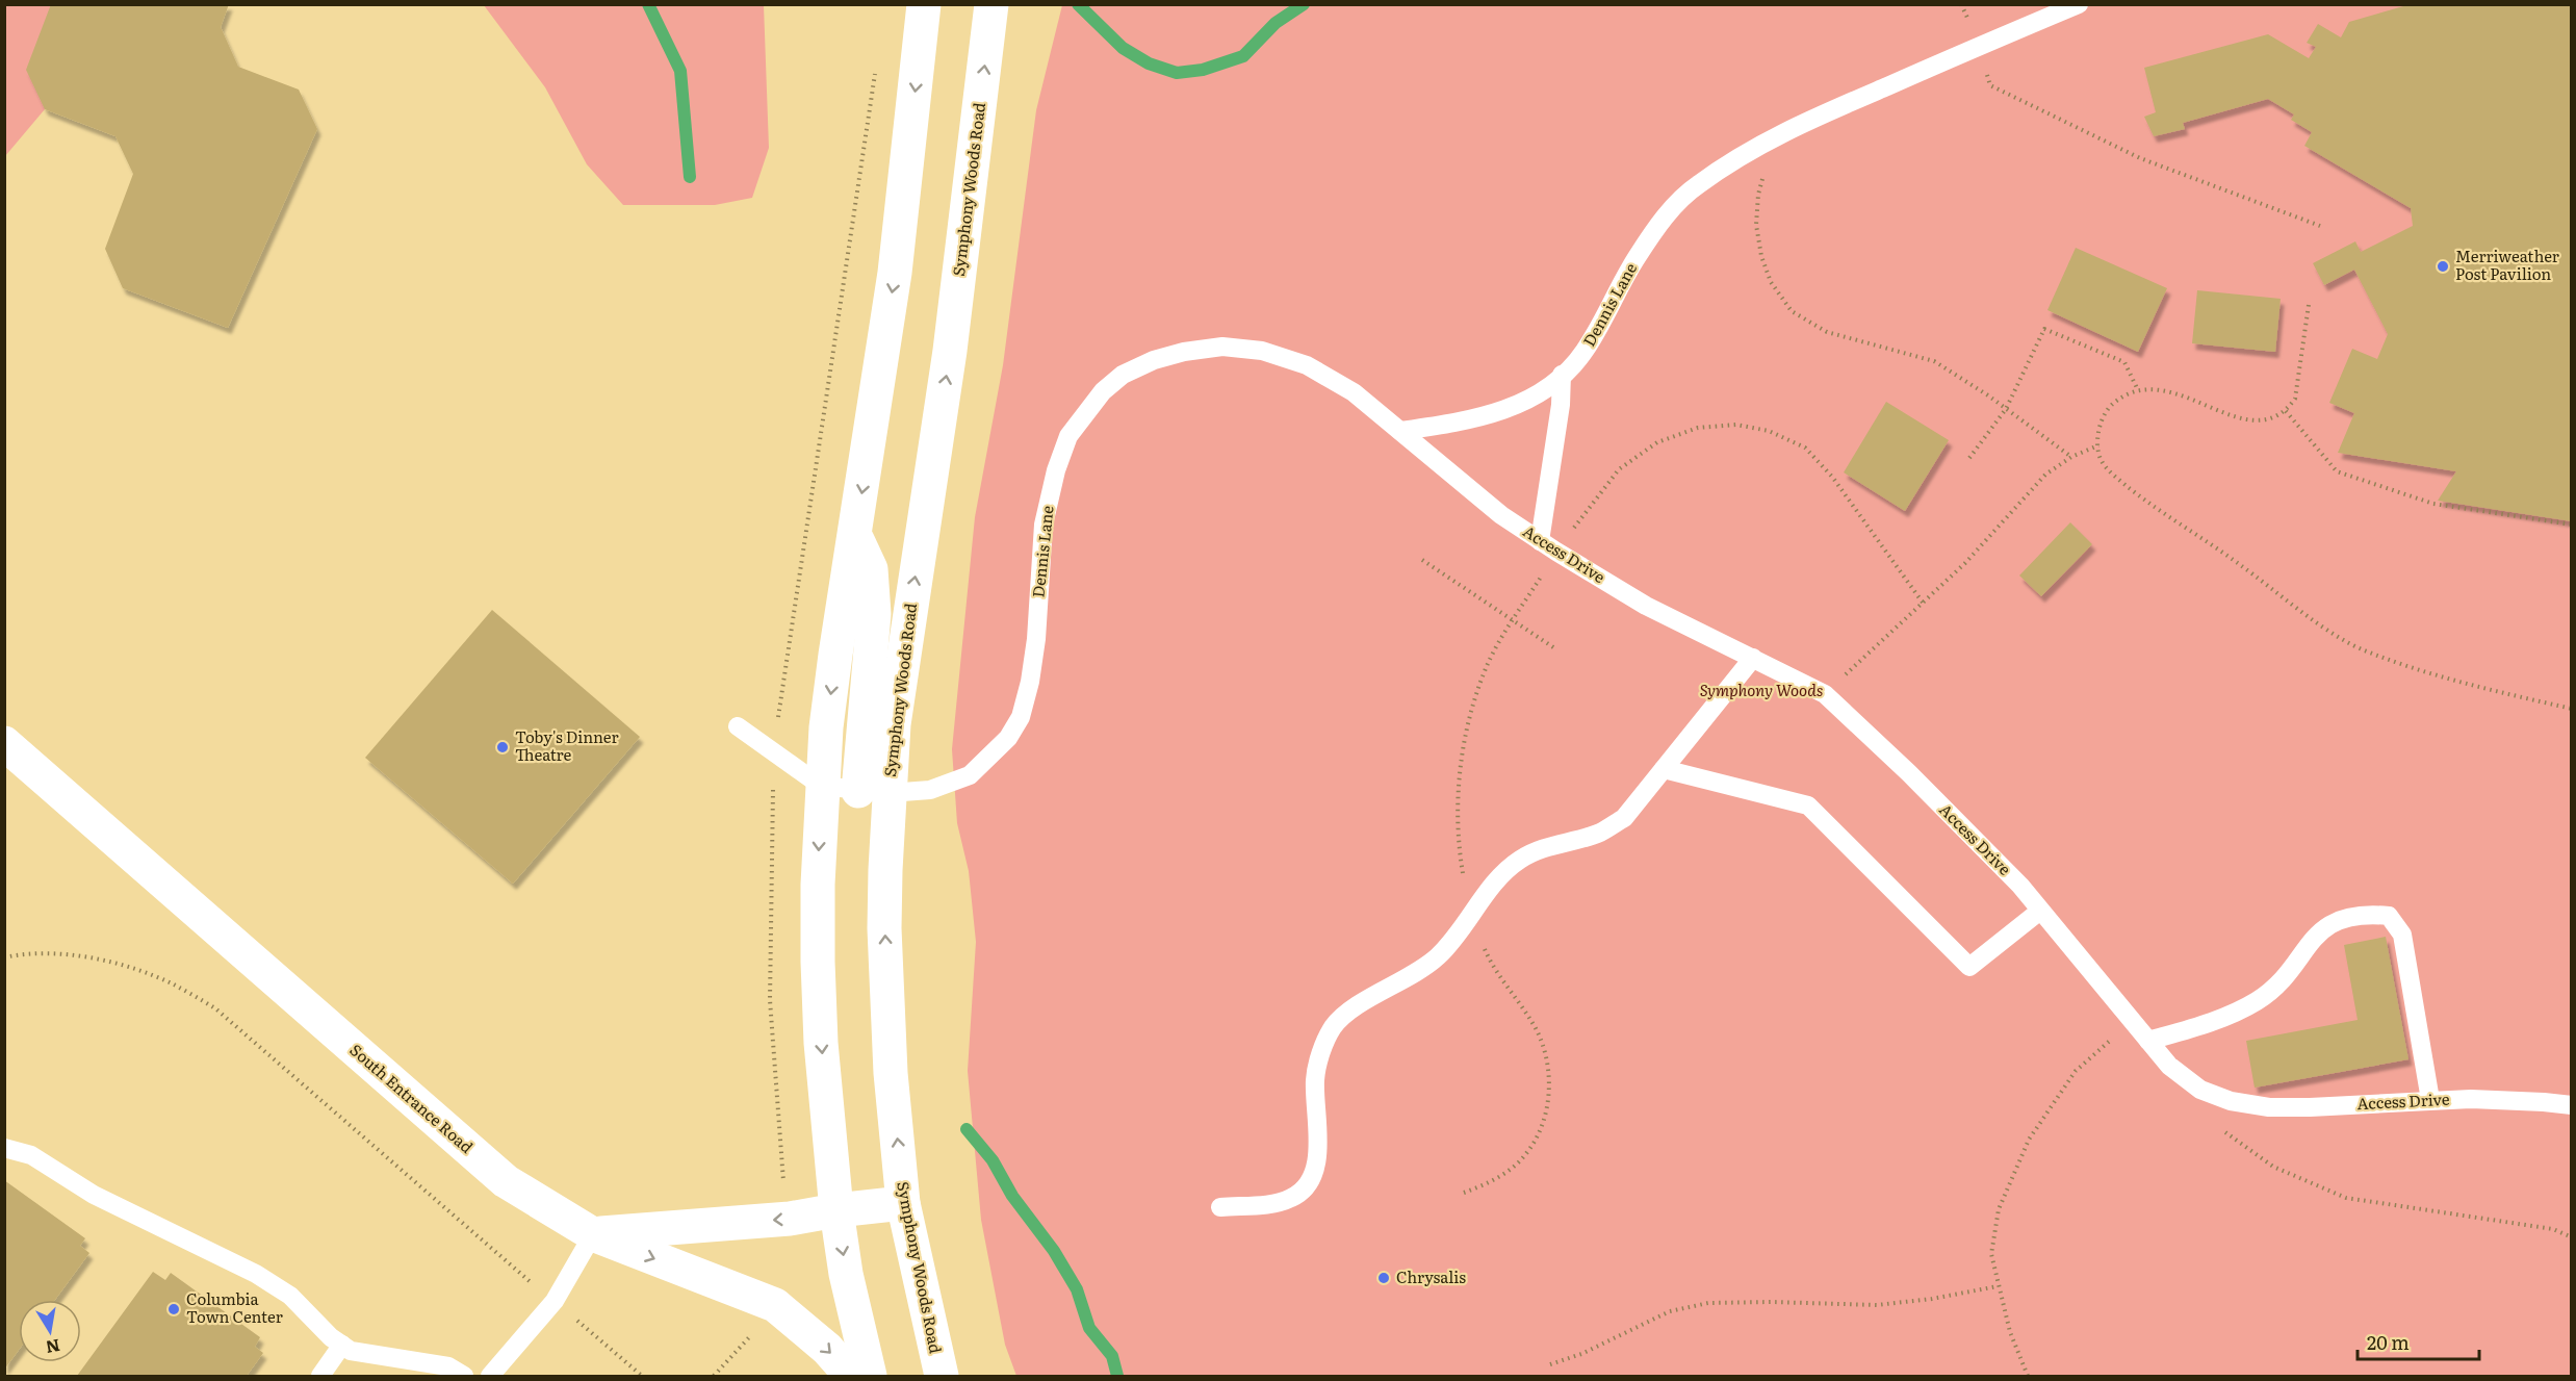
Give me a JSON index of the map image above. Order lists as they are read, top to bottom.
{
  "streets": {
    "street": ["Symphony Woods Road", "South Entrance Road"],
    "lane": ["Dennis Lane", "Access Drive"]
  },
  "crossings": [
    ["Symphony Woods Road", "Dennis Lane"],
    ["Dennis Lane", "Access Drive"]
  ],
  "parks": ["Symphony Woods"],
  "places": [
    "Merriweather Post Pavilion",
    "Toby's Dinner Theatre",
    "Chrysalis",
    "Columbia Town Center"
  ],
  "scale_bar": "20 m",
  "north": "bottom"
}
